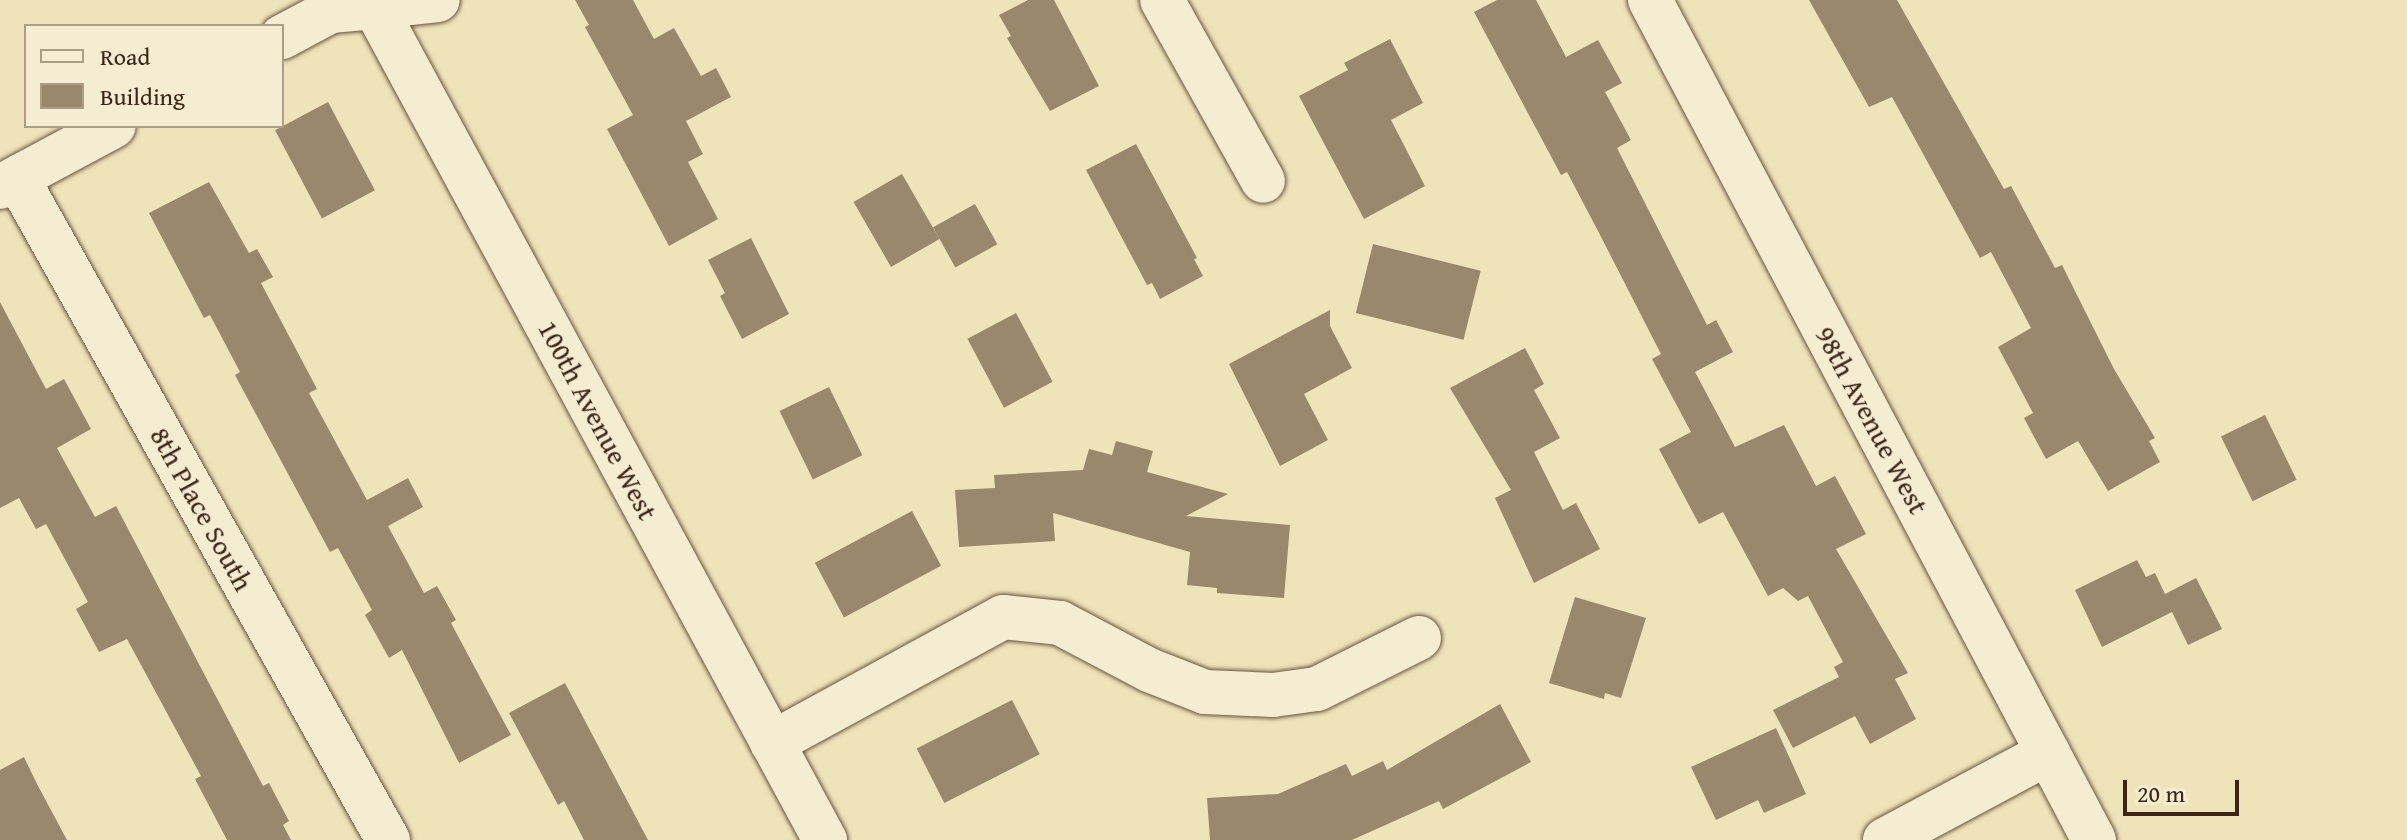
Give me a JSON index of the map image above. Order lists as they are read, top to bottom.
{
  "streets": {
    "street": ["100th Avenue West", "98th Avenue West", "8th Place South"]
  },
  "legend": ["Road", "Building"],
  "scale_bar": "20 m"
}
